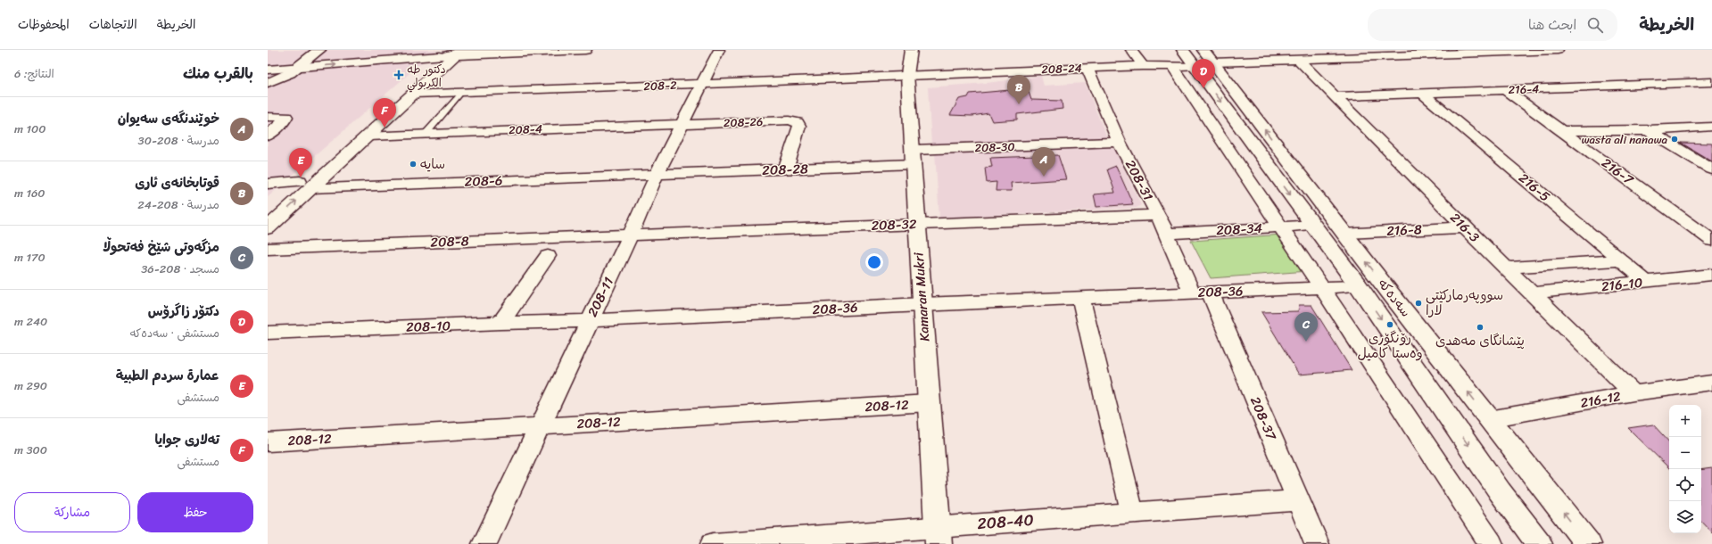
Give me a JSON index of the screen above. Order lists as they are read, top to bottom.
{
  "streets": {
    "main road": ["Kamaran Mukri", "سەدەکە"],
    "street": [
      "208-24",
      "208-2",
      "216-4",
      "208-26",
      "208-4",
      "208-30",
      "208-28",
      "216-7",
      "208-31",
      "208-6",
      "216-5",
      "208-32",
      "216-3",
      "208-34",
      "216-8",
      "208-8",
      "216-10",
      "208-36",
      "208-11",
      "208-10",
      "216-12",
      "208-12",
      "208-37",
      "208-40"
    ]
  },
  "crossings": [
    ["208-24", "208-2"],
    ["208-24", "208-31"],
    ["208-24", "216-3"],
    ["208-24", "Kamaran Mukri"],
    ["208-24", "سەدەکە"],
    ["208-2", "208-11"],
    ["208-2", "Kamaran Mukri"],
    ["216-4", "216-7"],
    ["216-4", "216-5"],
    ["216-4", "216-3"],
    ["208-26", "208-4"],
    ["208-26", "208-28"],
    ["208-26", "208-11"],
    ["208-4", "208-11"],
    ["208-30", "208-28"],
    ["208-30", "208-31"],
    ["208-30", "Kamaran Mukri"],
    ["208-28", "208-6"],
    ["208-28", "208-11"],
    ["208-28", "Kamaran Mukri"],
    ["208-31", "208-32"],
    ["208-31", "208-34"],
    ["208-31", "208-36"],
    ["208-31", "208-37"],
    ["208-6", "208-11"],
    ["216-5", "216-10"],
    ["208-32", "208-8"],
    ["208-32", "208-11"],
    ["208-32", "Kamaran Mukri"],
    ["216-3", "216-8"],
    ["216-3", "216-10"],
    ["216-3", "216-12"],
    ["208-34", "سەدەکە"],
    ["216-8", "سەدەکە"],
    ["208-8", "208-11"],
    ["208-36", "208-11"],
    ["208-36", "Kamaran Mukri"],
    ["208-36", "سەدەکە"],
    ["208-36", "208-10"],
    ["208-36", "208-37"],
    ["208-11", "208-10"],
    ["208-11", "208-12"],
    ["Kamaran Mukri", "208-12"],
    ["Kamaran Mukri", "208-40"],
    ["سەدەکە", "216-12"],
    ["208-37", "208-40"]
  ],
  "places": {
    "health": ["دكتور طه الكربولي"],
    "other": [
      "wasta ali nanawa",
      "سایە",
      "سووپەرمارکێتی لارا",
      "رۆنگۆری وەستا کامیل",
      "پێشانگای مەهدی"
    ]
  },
  "page": {
    "header": "الخريطة",
    "search": "ابحث هنا",
    "nav": ["الخريطة", "الاتجاهات", "المحفوظات"],
    "heading": ["بالقرب منك", "النتائج: 6"],
    "pins": [
      "D",
      "B",
      "F",
      "A",
      "E",
      "C"
    ],
    "list": [
      {
        "mark": "A",
        "name": "خوێندنگەی سەیوان",
        "note": "مدرسة · 208-30",
        "value": "100 m"
      },
      {
        "mark": "B",
        "name": "قوتابخانەی ئاری",
        "note": "مدرسة · 208-24",
        "value": "160 m"
      },
      {
        "mark": "C",
        "name": "مزگەوتی شێخ فەتحوڵا",
        "note": "مسجد · 208-36",
        "value": "170 m"
      },
      {
        "mark": "D",
        "name": "دکتۆر زاگرۆس",
        "note": "مستشفى · سەدەکە",
        "value": "240 m"
      },
      {
        "mark": "E",
        "name": "عمارة سردم الطبية",
        "note": "مستشفى",
        "value": "290 m"
      },
      {
        "mark": "F",
        "name": "تەلاری جوایا",
        "note": "مستشفى",
        "value": "300 m"
      }
    ],
    "map_buttons": ["+", "−"],
    "buttons": ["حفظ", "مشاركة"]
  }
}
